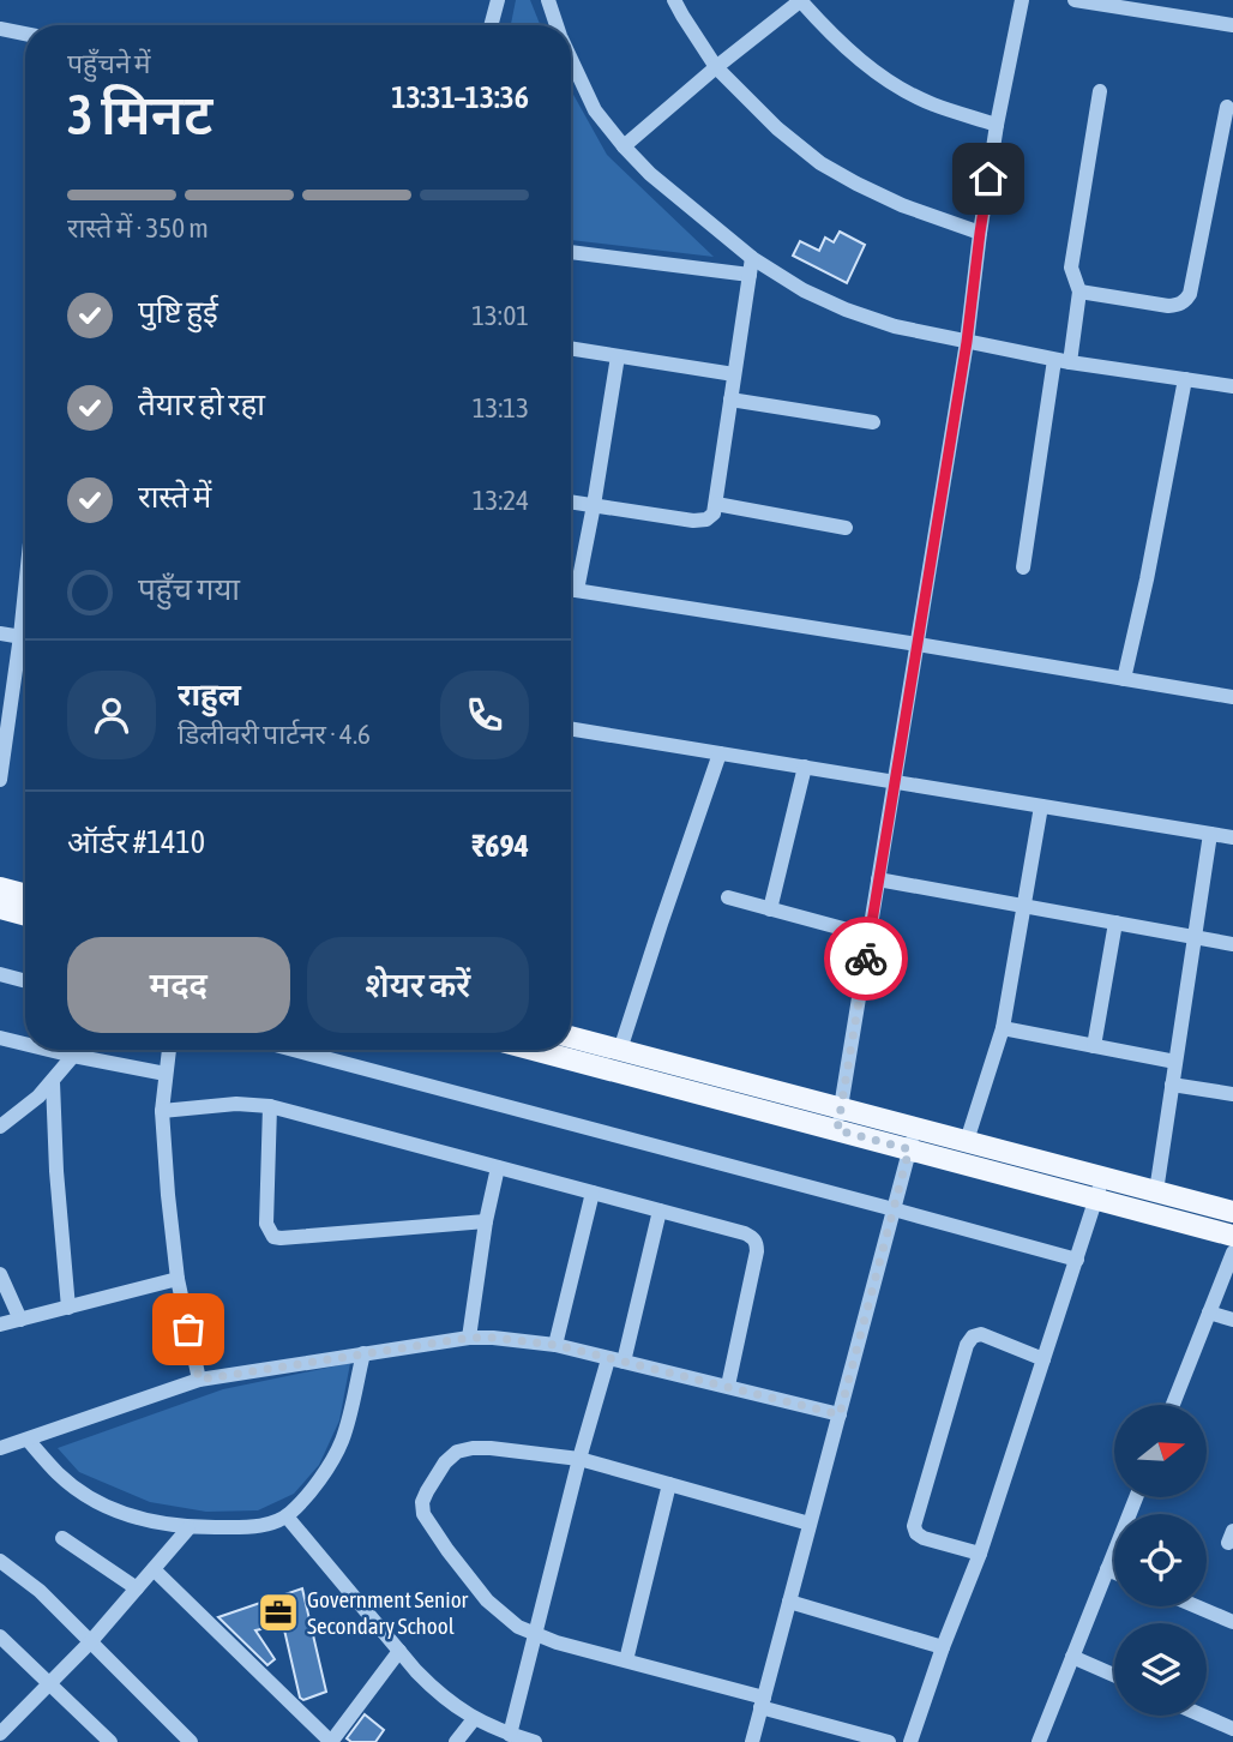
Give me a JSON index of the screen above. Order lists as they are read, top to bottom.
{
  "places": {
    "office": ["Government Senior Secondary School"]
  },
  "north": "right",
  "page": {
    "heading": ["3 मिनट", "पहुँचने में", "13:31–13:36"],
    "panel": [
      "राहुल",
      "डिलीवरी पार्टनर · 4.6",
      "ऑर्डर #1410",
      "₹694"
    ],
    "bar": "रास्ते में · 350 m",
    "list": [
      ["पुष्टि हुई", "13:01"],
      ["तैयार हो रहा", "13:13"],
      ["रास्ते में", "13:24"],
      "पहुँच गया"
    ],
    "buttons": ["मदद", "शेयर करें"]
  }
}
